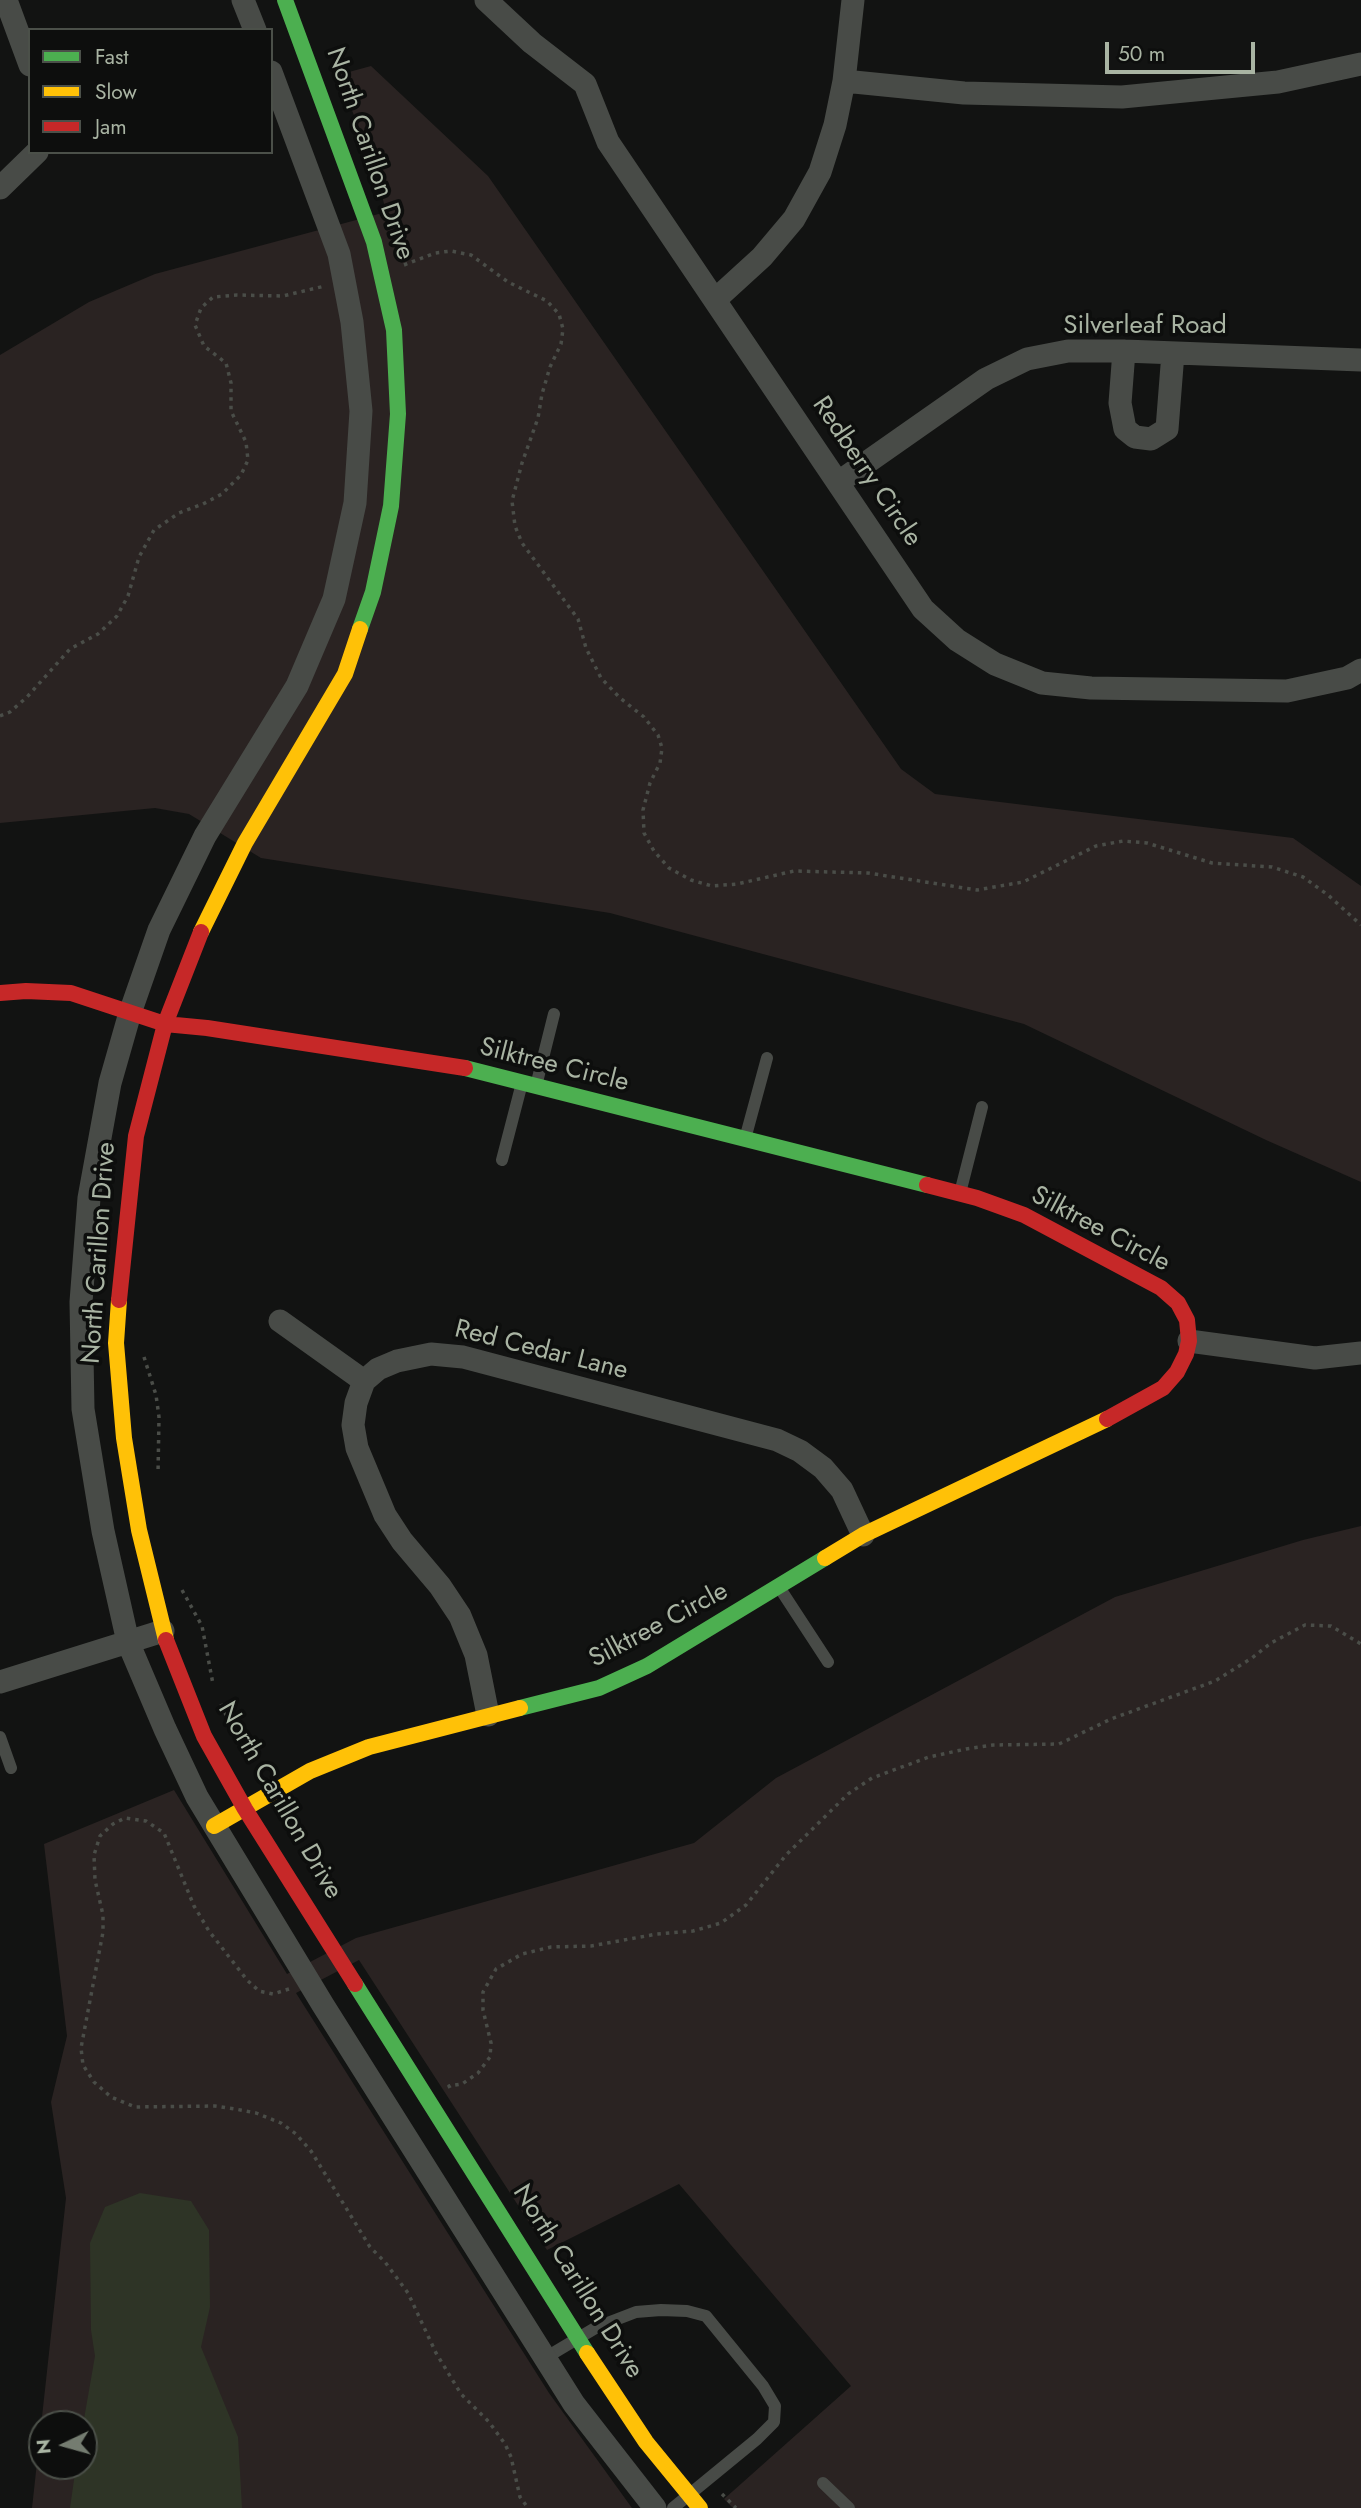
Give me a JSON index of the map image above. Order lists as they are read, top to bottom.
{
  "streets": {
    "street": [
      "North Carillon Drive",
      "Silverleaf Road",
      "Redberry Circle",
      "Silktree Circle",
      "Red Cedar Lane"
    ]
  },
  "crossings": [
    ["North Carillon Drive", "Silktree Circle"],
    ["Silverleaf Road", "Redberry Circle"],
    ["Silktree Circle", "Red Cedar Lane"]
  ],
  "legend": ["Fast", "Slow", "Jam"],
  "scale_bar": "50 m",
  "north": "left"
}
